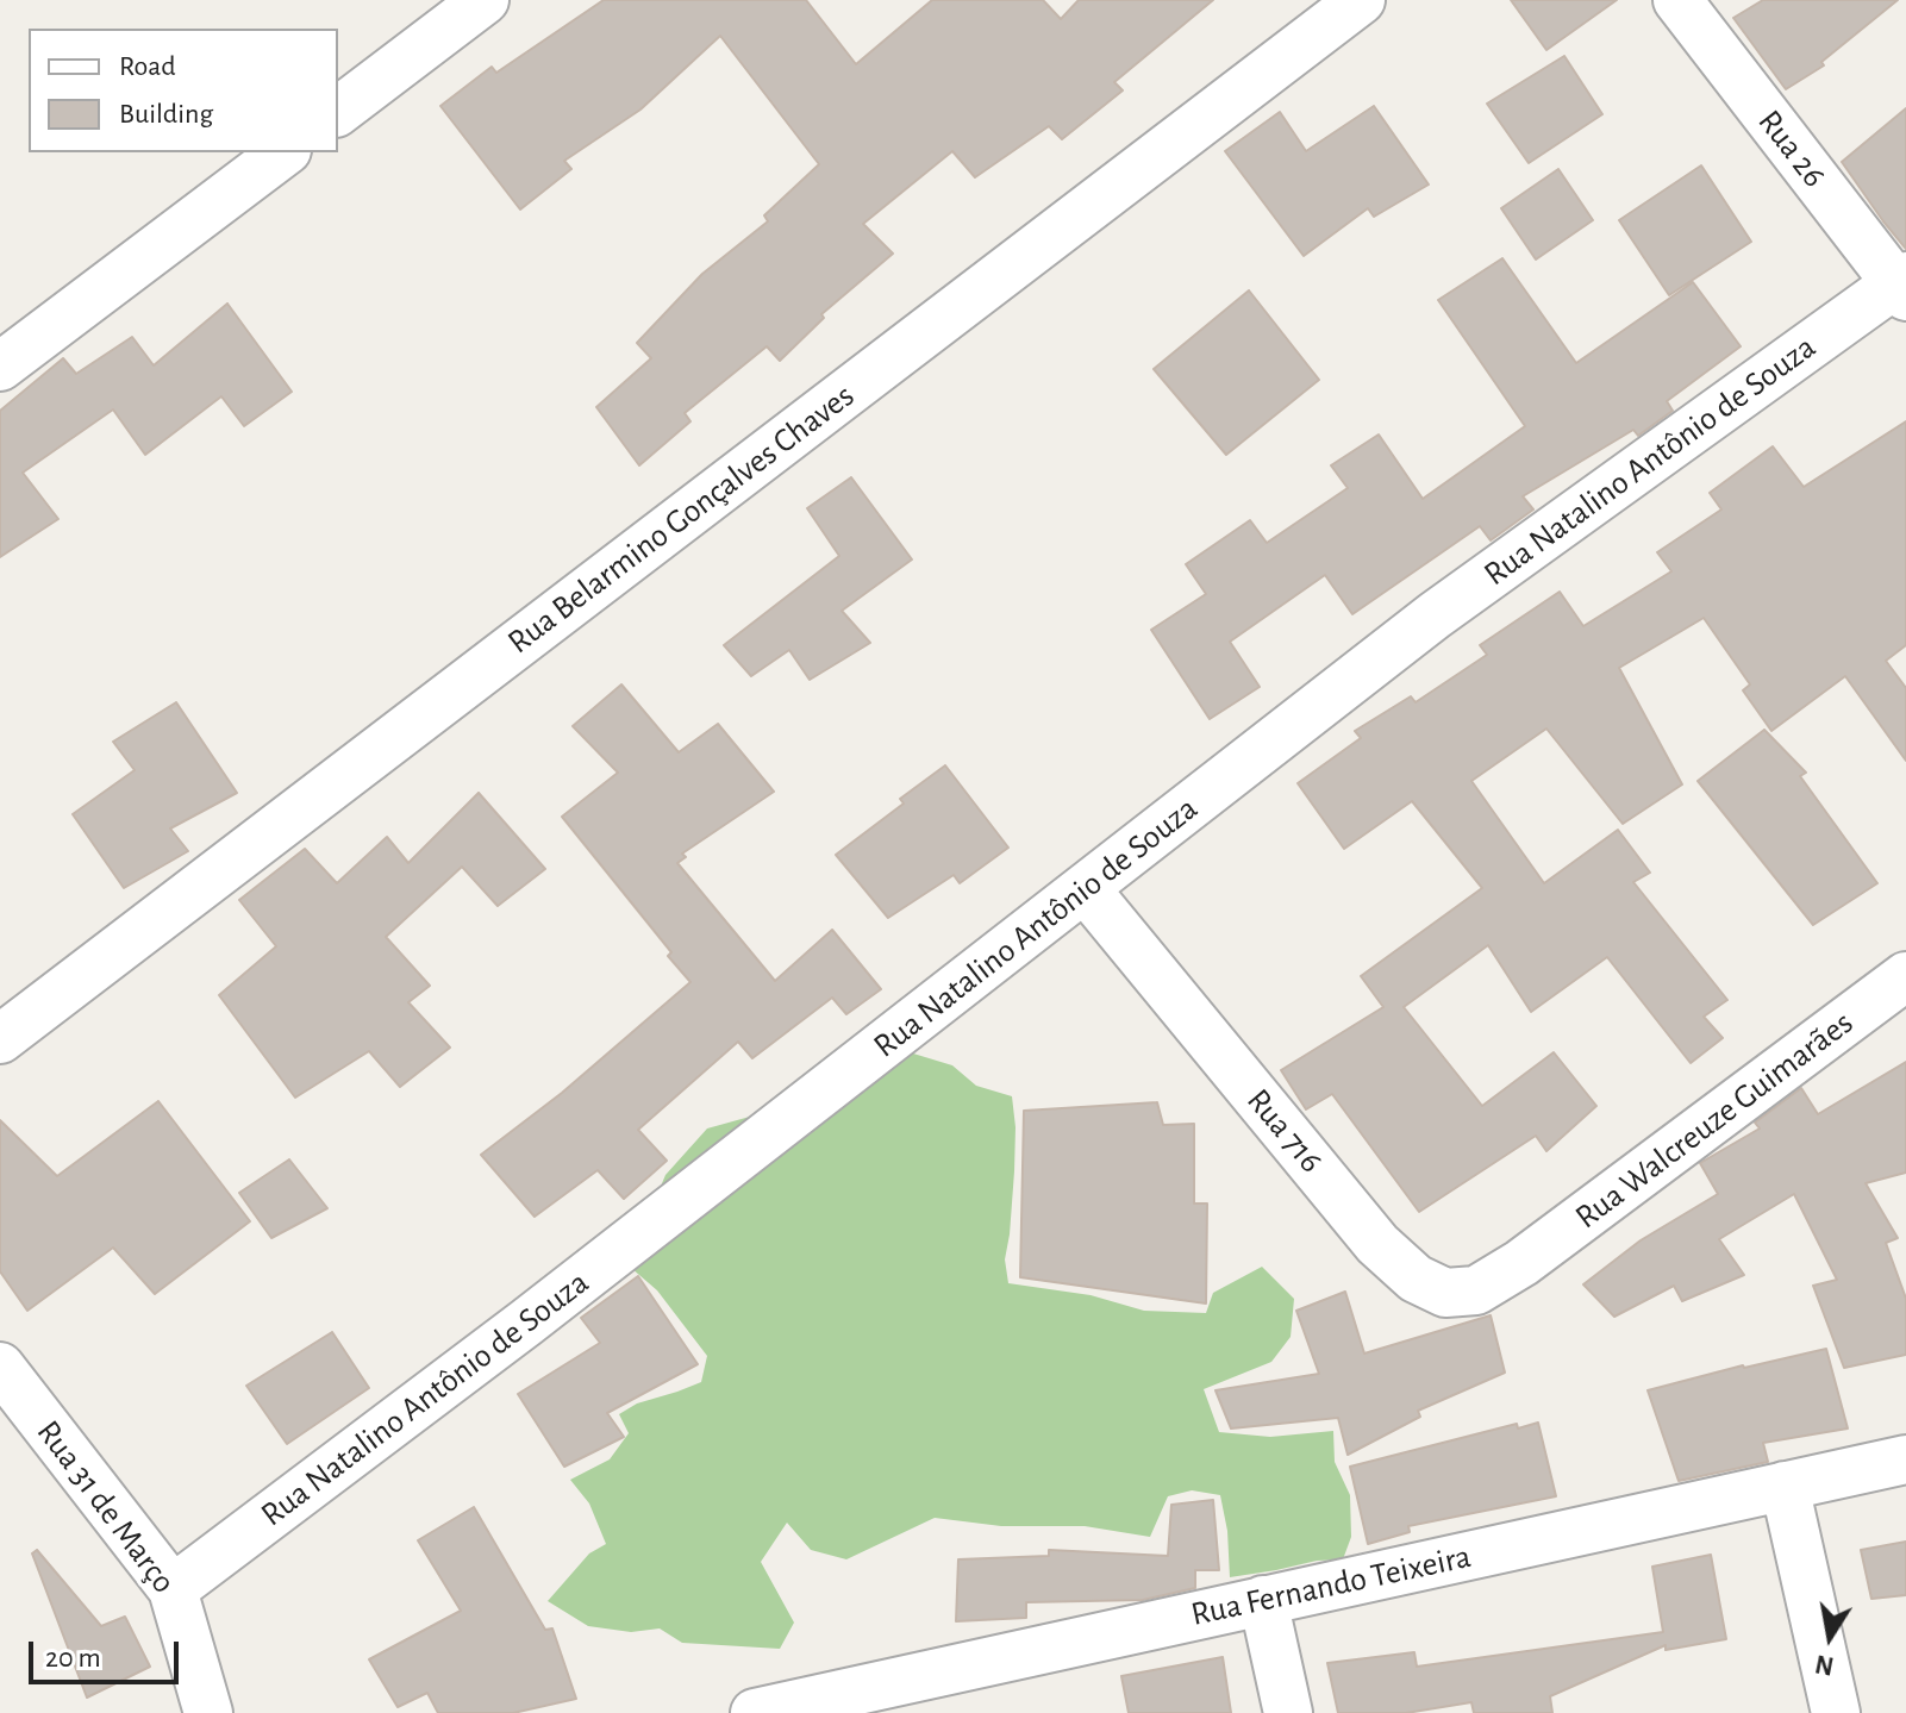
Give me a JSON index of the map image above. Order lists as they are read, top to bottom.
{
  "streets": {
    "street": [
      "Rua 26",
      "Rua Natalino Antônio de Souza",
      "Rua Belarmino Gonçalves Chaves",
      "Rua Walcreuze Guimarães",
      "Rua 716",
      "Rua 31 de Março",
      "Rua Fernando Teixeira"
    ]
  },
  "crossings": [
    ["Rua 26", "Rua Natalino Antônio de Souza"],
    ["Rua Natalino Antônio de Souza", "Rua 716"],
    ["Rua Natalino Antônio de Souza", "Rua 31 de Março"],
    ["Rua Walcreuze Guimarães", "Rua 716"]
  ],
  "legend": ["Road", "Building"],
  "scale_bar": "20 m",
  "north": "bottom"
}
